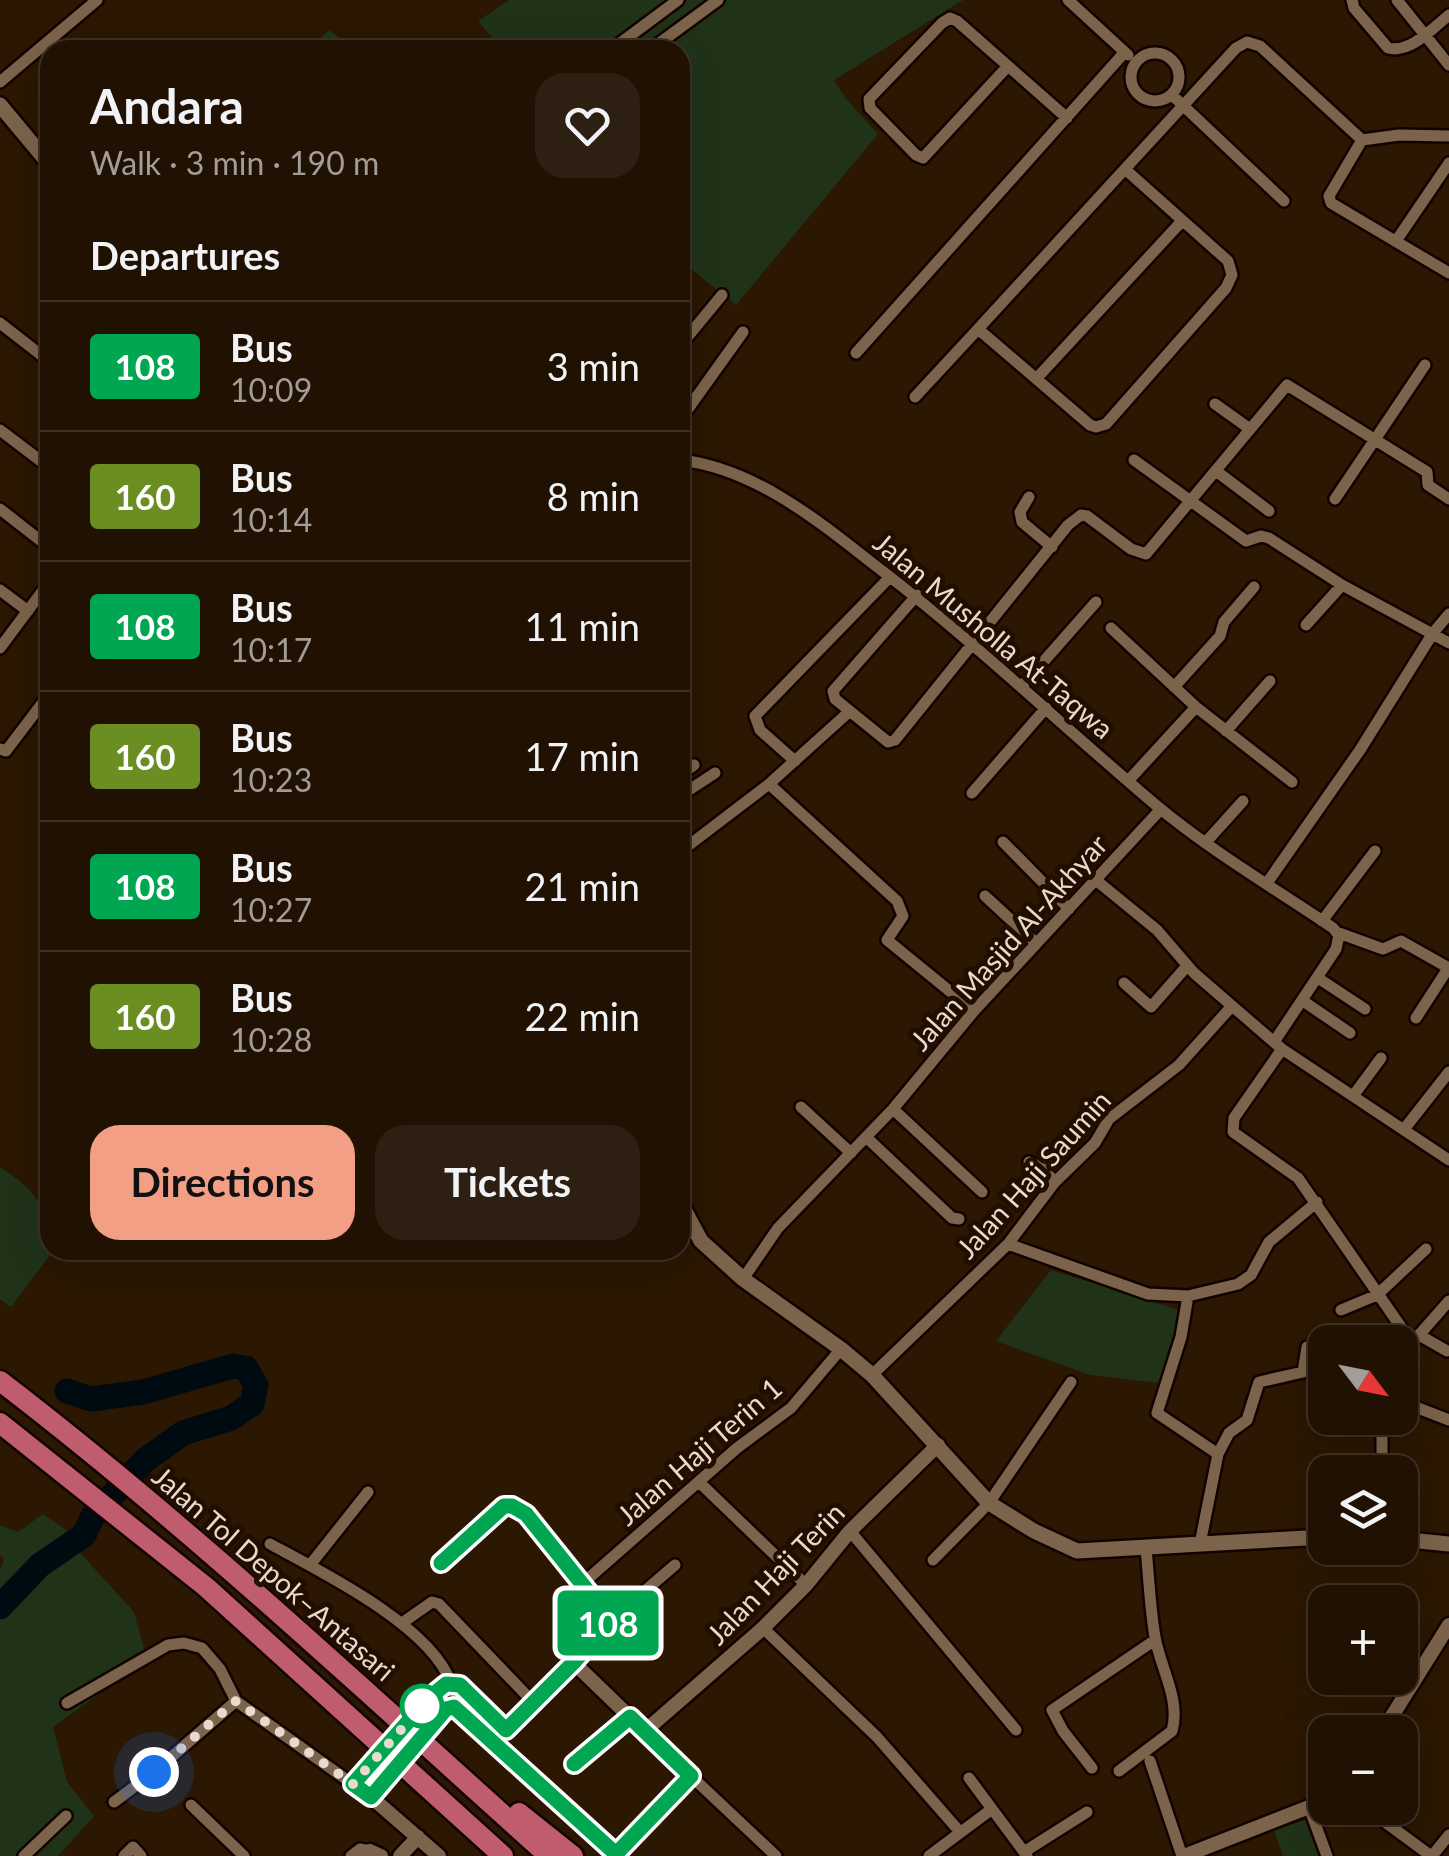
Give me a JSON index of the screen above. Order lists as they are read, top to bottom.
{
  "streets": {
    "highway": ["Jalan Tol Depok–Antasari"],
    "street": [
      "Jalan Musholla At-Taqwa",
      "Jalan Masjid Al-Akhyar",
      "Jalan Haji Saumin",
      "Jalan Haji Terin 1",
      "Jalan Haji Terin"
    ]
  },
  "crossings": [
    ["Jalan Musholla At-Taqwa", "Jalan Masjid Al-Akhyar"]
  ],
  "lines": ["bus line 108"],
  "north": "bottom right",
  "page": {
    "on_map": "108",
    "heading": [
      ["Andara", "Walk · 3 min · 190 m"],
      "Departures"
    ],
    "list": [
      {
        "mark": "108",
        "name": "Bus",
        "note": "10:09",
        "value": "3 min"
      },
      {
        "mark": "160",
        "name": "Bus",
        "note": "10:14",
        "value": "8 min"
      },
      {
        "mark": "108",
        "name": "Bus",
        "note": "10:17",
        "value": "11 min"
      },
      {
        "mark": "160",
        "name": "Bus",
        "note": "10:23",
        "value": "17 min"
      },
      {
        "mark": "108",
        "name": "Bus",
        "note": "10:27",
        "value": "21 min"
      },
      {
        "mark": "160",
        "name": "Bus",
        "note": "10:28",
        "value": "22 min"
      }
    ],
    "buttons": ["Directions", "Tickets"],
    "map_buttons": ["+", "−"]
  }
}
